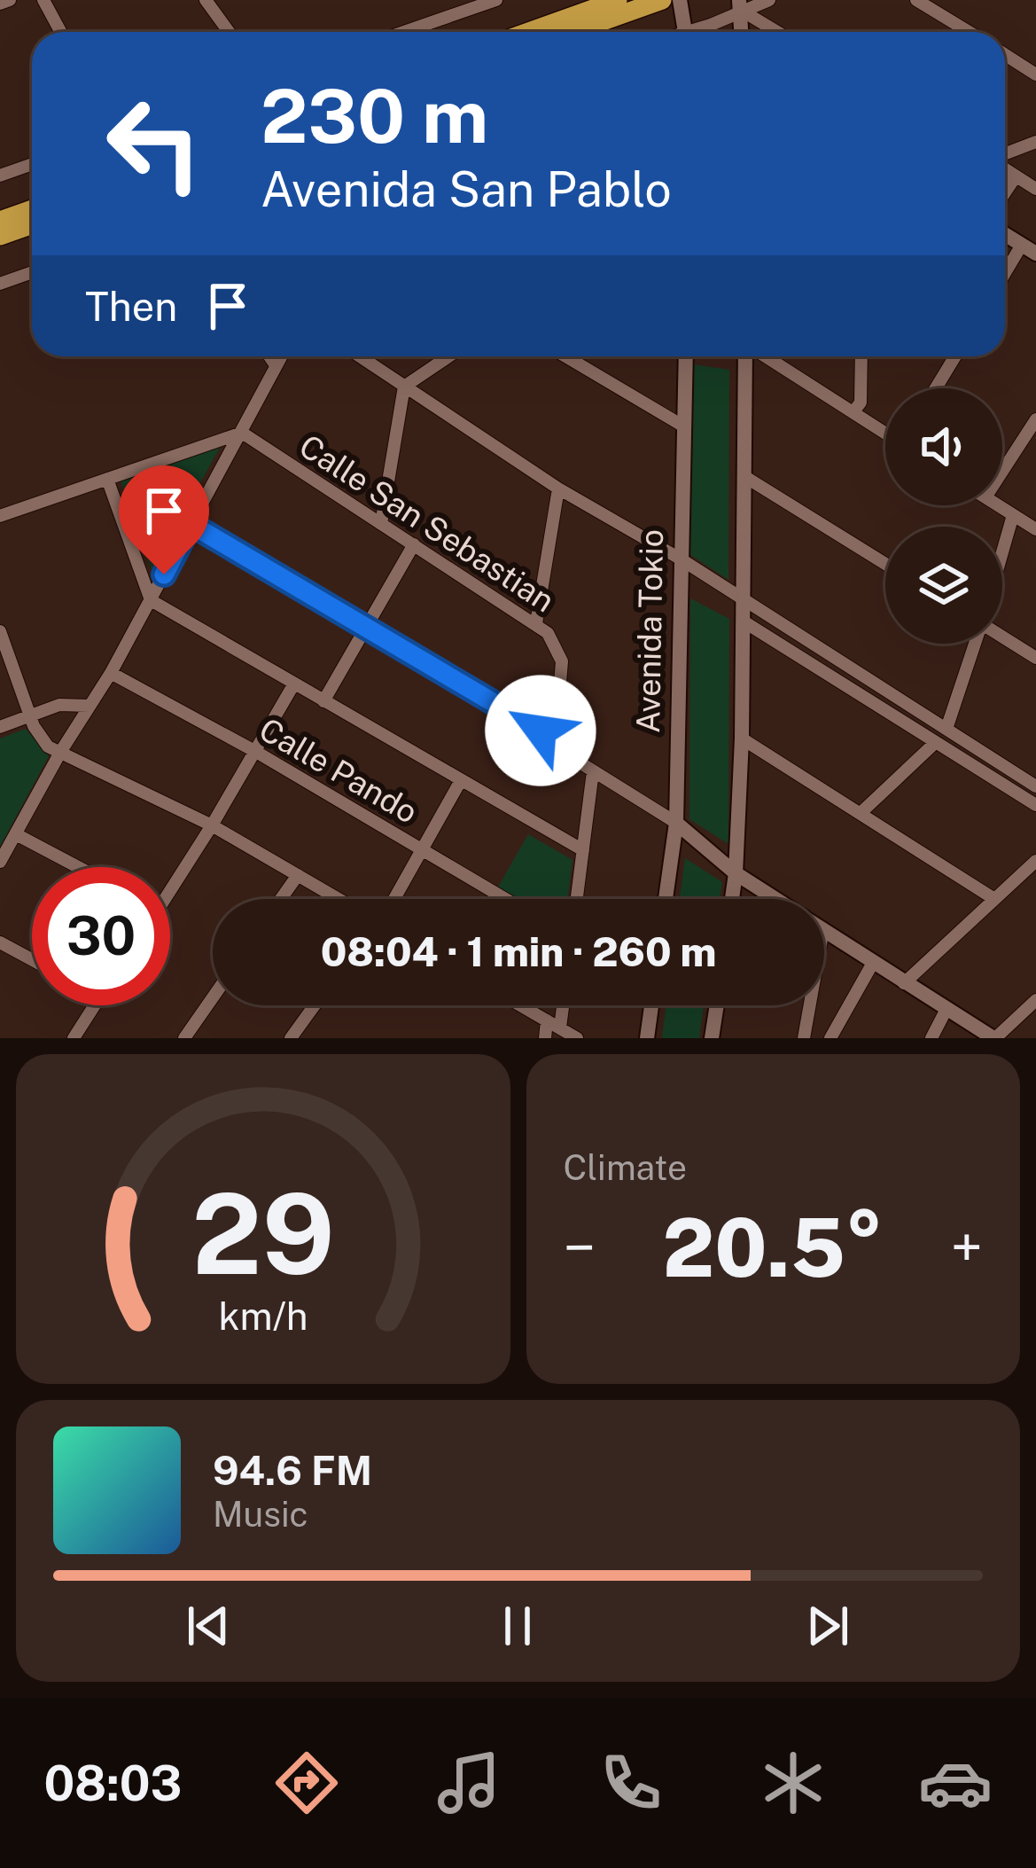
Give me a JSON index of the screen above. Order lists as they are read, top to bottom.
{
  "streets": {
    "street": ["Calle San Sebastian", "Avenida Tokio", "Calle Pando"]
  },
  "page": {
    "turn": ["230 m", "Avenida San Pablo"],
    "then": "Then",
    "limit": "30",
    "trip": "08:04 · 1 min · 260 m",
    "tile": "Climate",
    "heat": ["−", "20.5°", "+"],
    "song": ["94.6 FM", "Music"],
    "tabs": "08:03",
    "gauge": ["29", "km/h"]
  }
}
